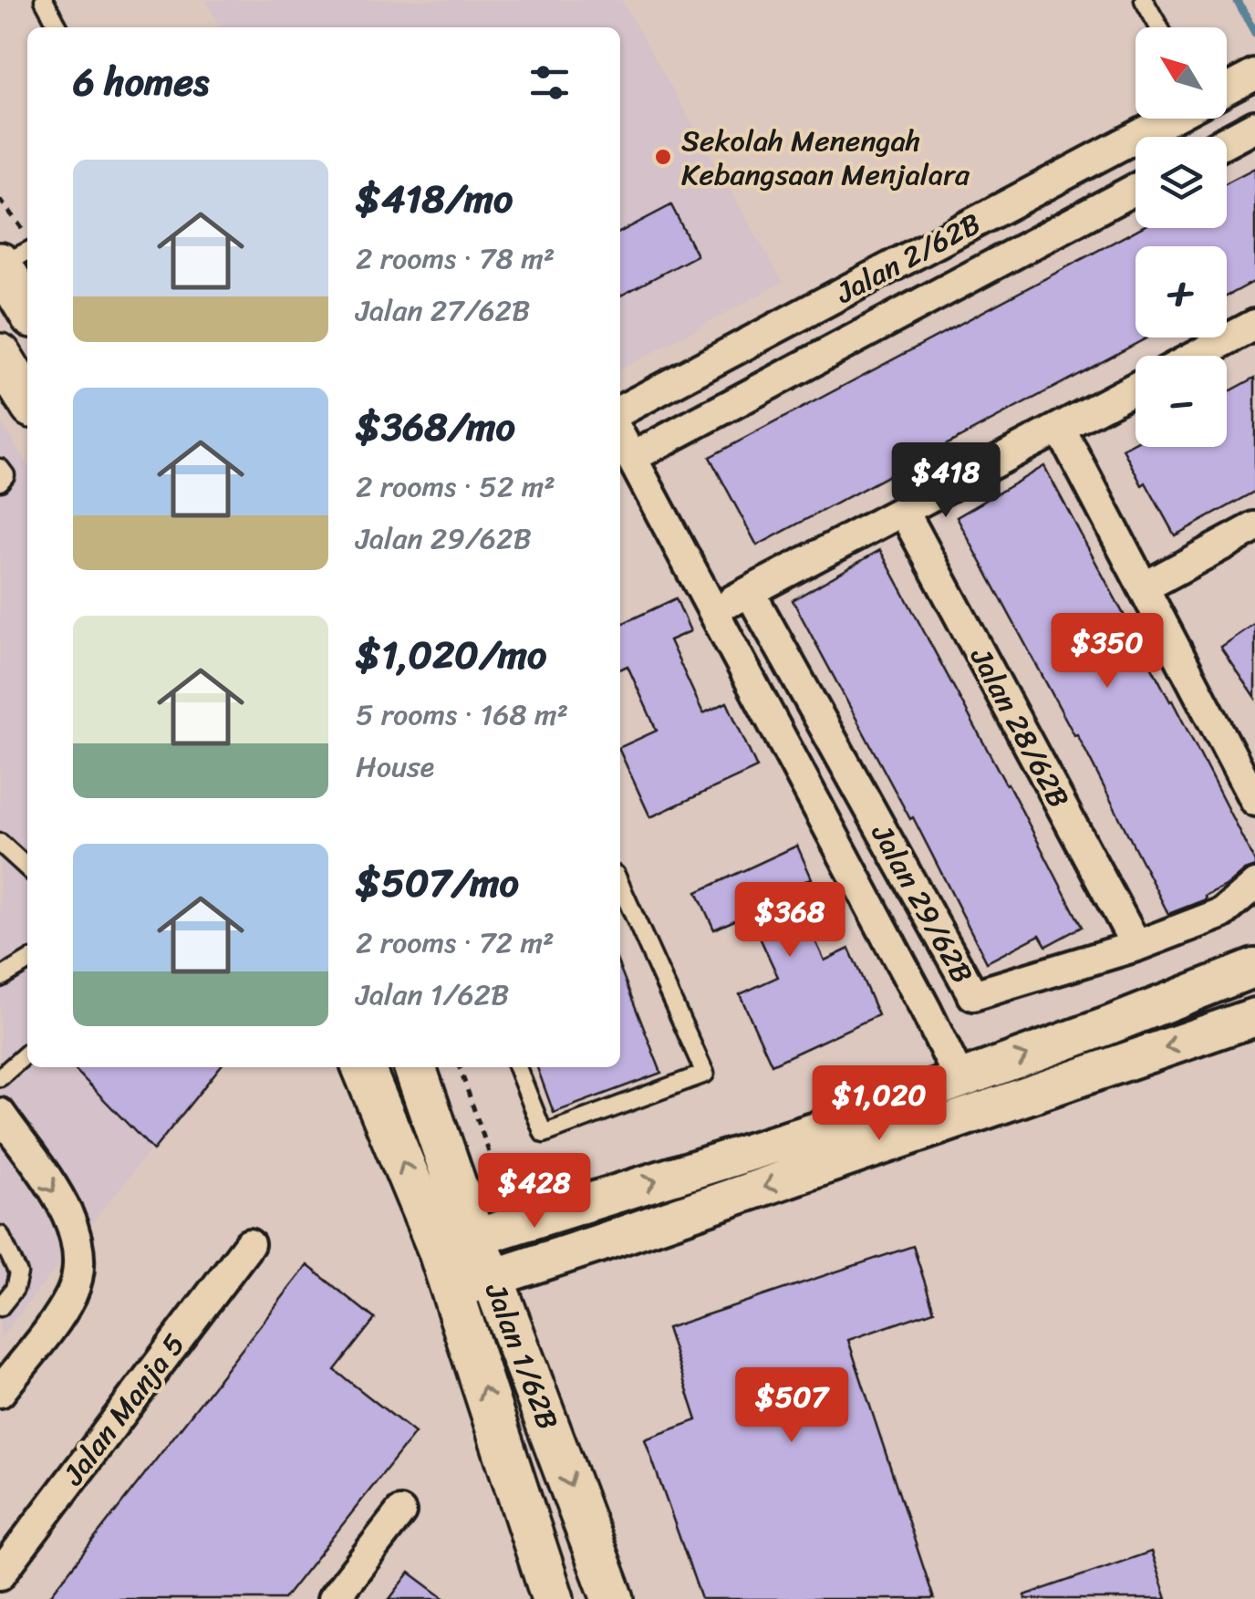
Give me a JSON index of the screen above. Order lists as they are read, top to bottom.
{
  "streets": {
    "main road": ["Jalan 1/62B"],
    "street": [
      "Jalan 2/62B",
      "Jalan 28/62B",
      "Jalan 29/62B",
      "Jalan Manja 5"
    ]
  },
  "crossings": [
    ["Jalan 28/62B", "Jalan 29/62B"]
  ],
  "places": ["Sekolah Menengah Kebangsaan Menjalara"],
  "north": "top left",
  "page": {
    "map_buttons": ["+", "−"],
    "heading": "6 homes",
    "list": [
      {
        "name": "$418/mo",
        "note": "2 rooms · 78 m² · Jalan 27/62B"
      },
      {
        "name": "$368/mo",
        "note": "2 rooms · 52 m² · Jalan 29/62B"
      },
      {
        "name": "$1,020/mo",
        "note": "5 rooms · 168 m² · House"
      },
      {
        "name": "$507/mo",
        "note": "2 rooms · 72 m² · Jalan 1/62B"
      }
    ],
    "price": [
      "$418",
      "$350",
      "$368",
      "$1,020",
      "$428",
      "$507"
    ]
  }
}
